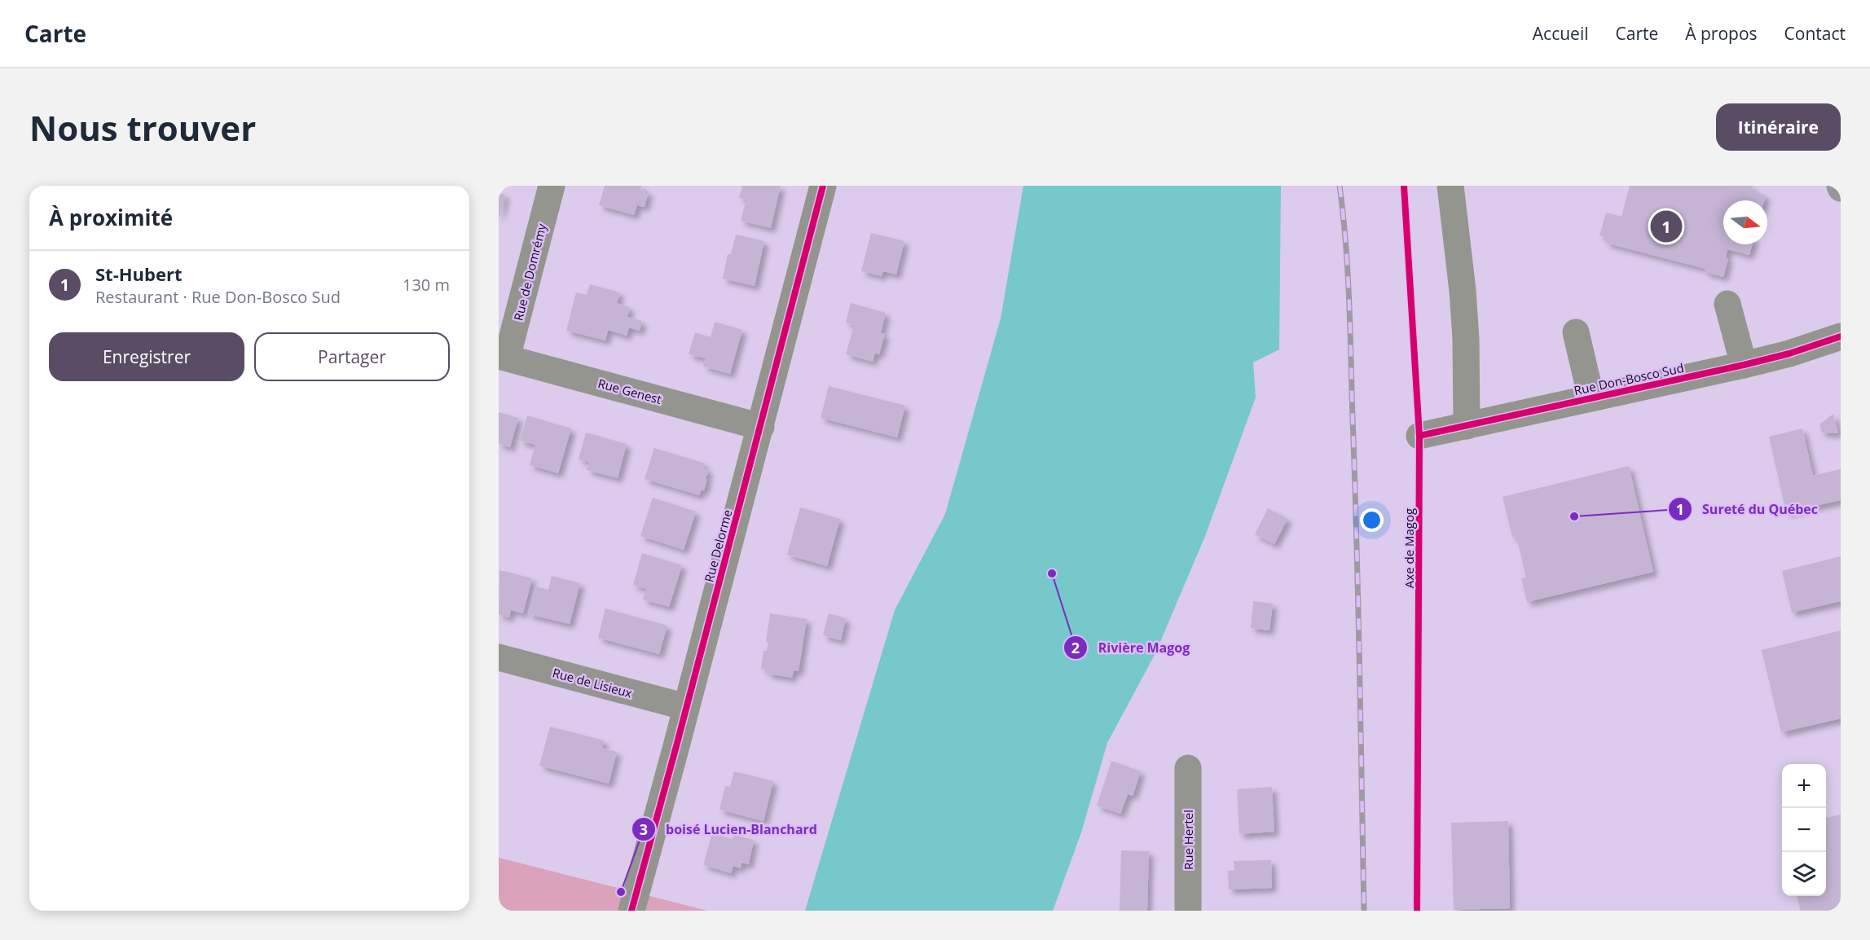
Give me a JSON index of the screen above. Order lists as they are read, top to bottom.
{
  "streets": {
    "street": [
      "Rue de Domrémy",
      "Rue Don-Bosco Sud",
      "Rue Genest",
      "Rue Delorme",
      "Rue de Lisieux",
      "Rue Hertel"
    ],
    "cycle path": ["Axe de Magog"]
  },
  "crossings": [
    ["Rue de Domrémy", "Rue Genest"],
    ["Rue Genest", "Rue Delorme"],
    ["Rue Delorme", "Rue de Lisieux"]
  ],
  "places": ["Sureté du Québec", "Rivière Magog", "boisé Lucien-Blanchard"],
  "north": "right",
  "page": {
    "header": "Carte",
    "nav": [
      "Accueil",
      "Carte",
      "À propos",
      "Contact"
    ],
    "buttons": [
      "Itinéraire",
      ["Enregistrer", "Partager"]
    ],
    "title": "Nous trouver",
    "heading": "À proximité",
    "pins": "1",
    "list": [
      {
        "mark": "1",
        "name": "St-Hubert",
        "note": "Restaurant · Rue Don-Bosco Sud",
        "value": "130 m"
      }
    ],
    "map_buttons": ["+", "−"]
  }
}
